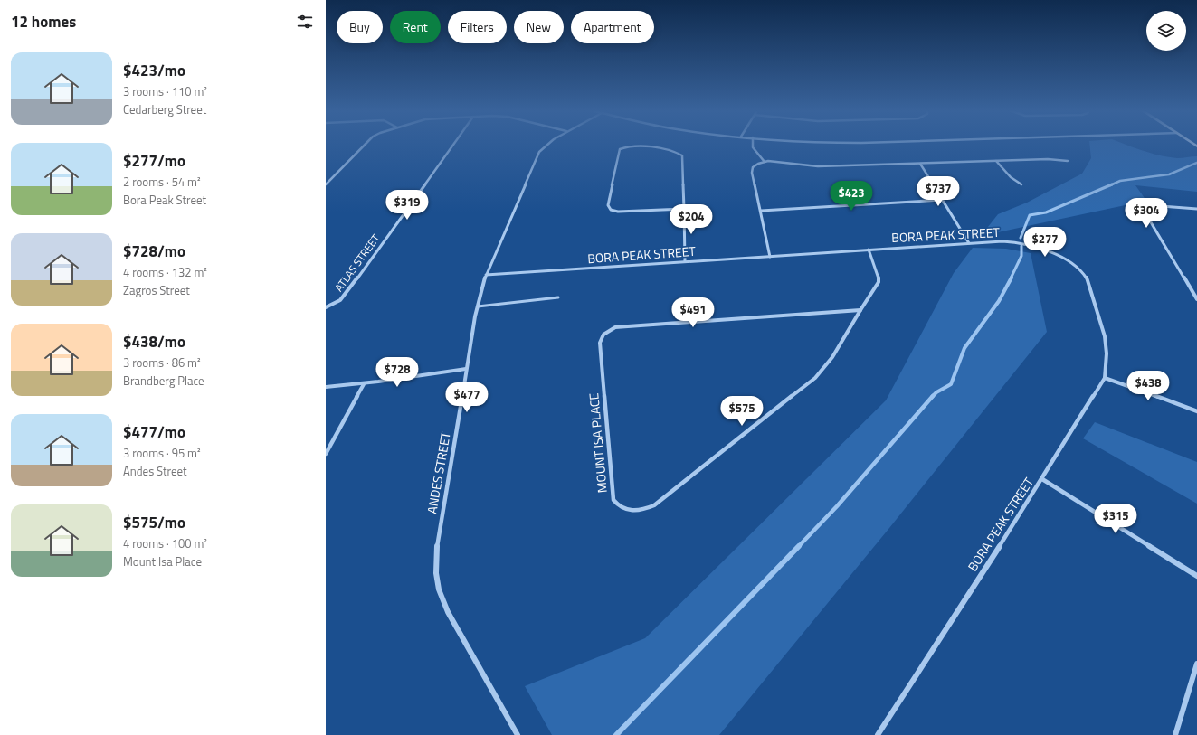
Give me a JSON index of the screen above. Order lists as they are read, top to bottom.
{
  "streets": {
    "street": [
      "BORA PEAK STREET",
      "ATLAS STREET",
      "MOUNT ISA PLACE",
      "ANDES STREET"
    ]
  },
  "crossings": [
    ["BORA PEAK STREET", "MOUNT ISA PLACE"],
    ["BORA PEAK STREET", "ANDES STREET"]
  ],
  "page": {
    "heading": "12 homes",
    "chip": [
      "Buy",
      "Rent",
      "Filters",
      "New",
      "Apartment"
    ],
    "list": [
      {
        "name": "$423/mo",
        "note": "3 rooms · 110 m² · Cedarberg Street"
      },
      {
        "name": "$277/mo",
        "note": "2 rooms · 54 m² · Bora Peak Street"
      },
      {
        "name": "$728/mo",
        "note": "4 rooms · 132 m² · Zagros Street"
      },
      {
        "name": "$438/mo",
        "note": "3 rooms · 86 m² · Brandberg Place"
      },
      {
        "name": "$477/mo",
        "note": "3 rooms · 95 m² · Andes Street"
      },
      {
        "name": "$575/mo",
        "note": "4 rooms · 100 m² · Mount Isa Place"
      }
    ],
    "price": [
      "$737",
      "$423",
      "$319",
      "$304",
      "$204",
      "$277",
      "$491",
      "$728",
      "$438",
      "$477",
      "$575",
      "$315"
    ]
  }
}
